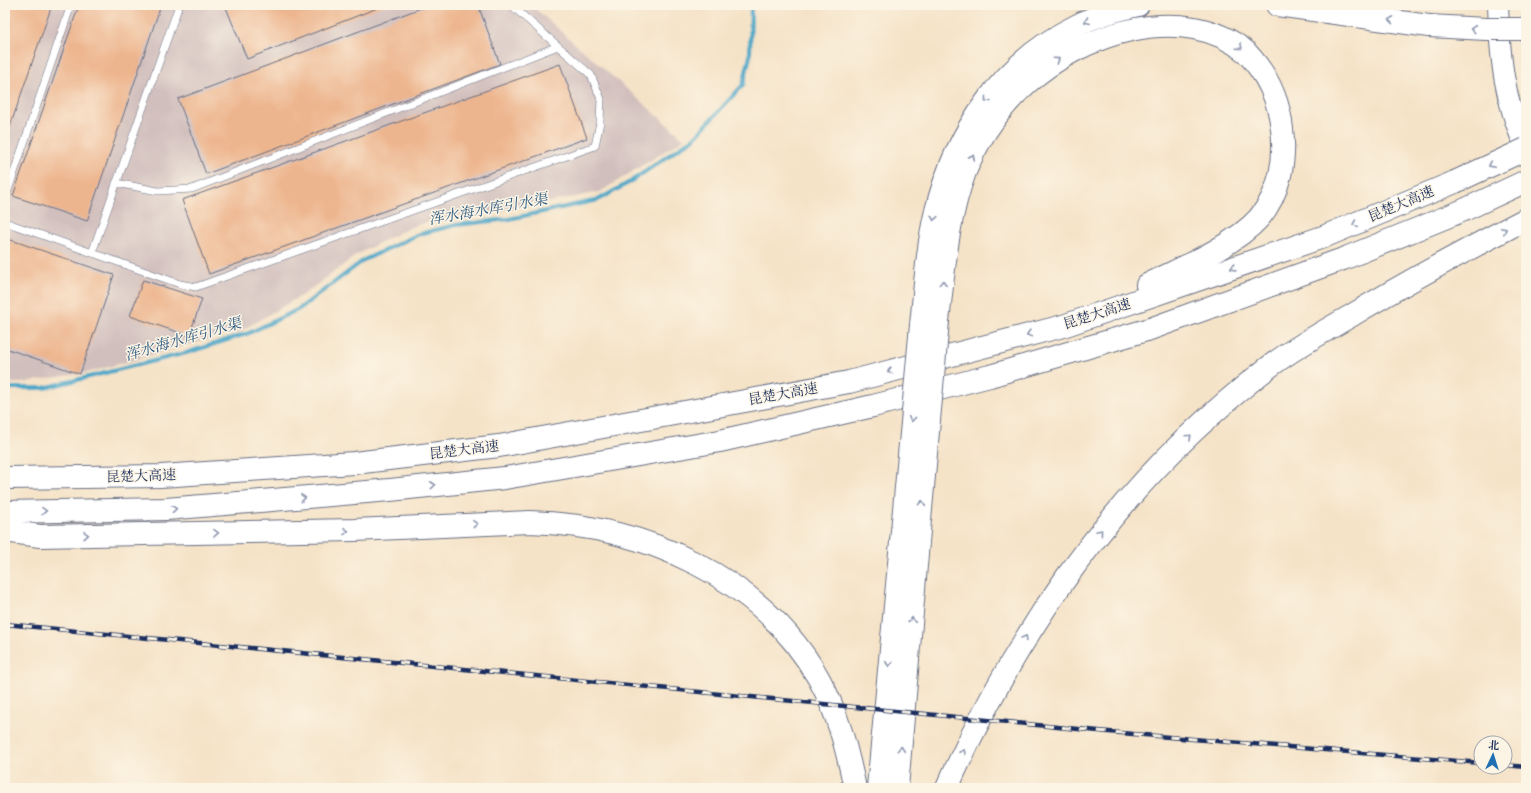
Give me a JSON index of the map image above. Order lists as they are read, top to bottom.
{
  "streets": {
    "highway": ["昆楚大高速"]
  },
  "water": ["浑水海水库引水渠"],
  "north": "top"
}
